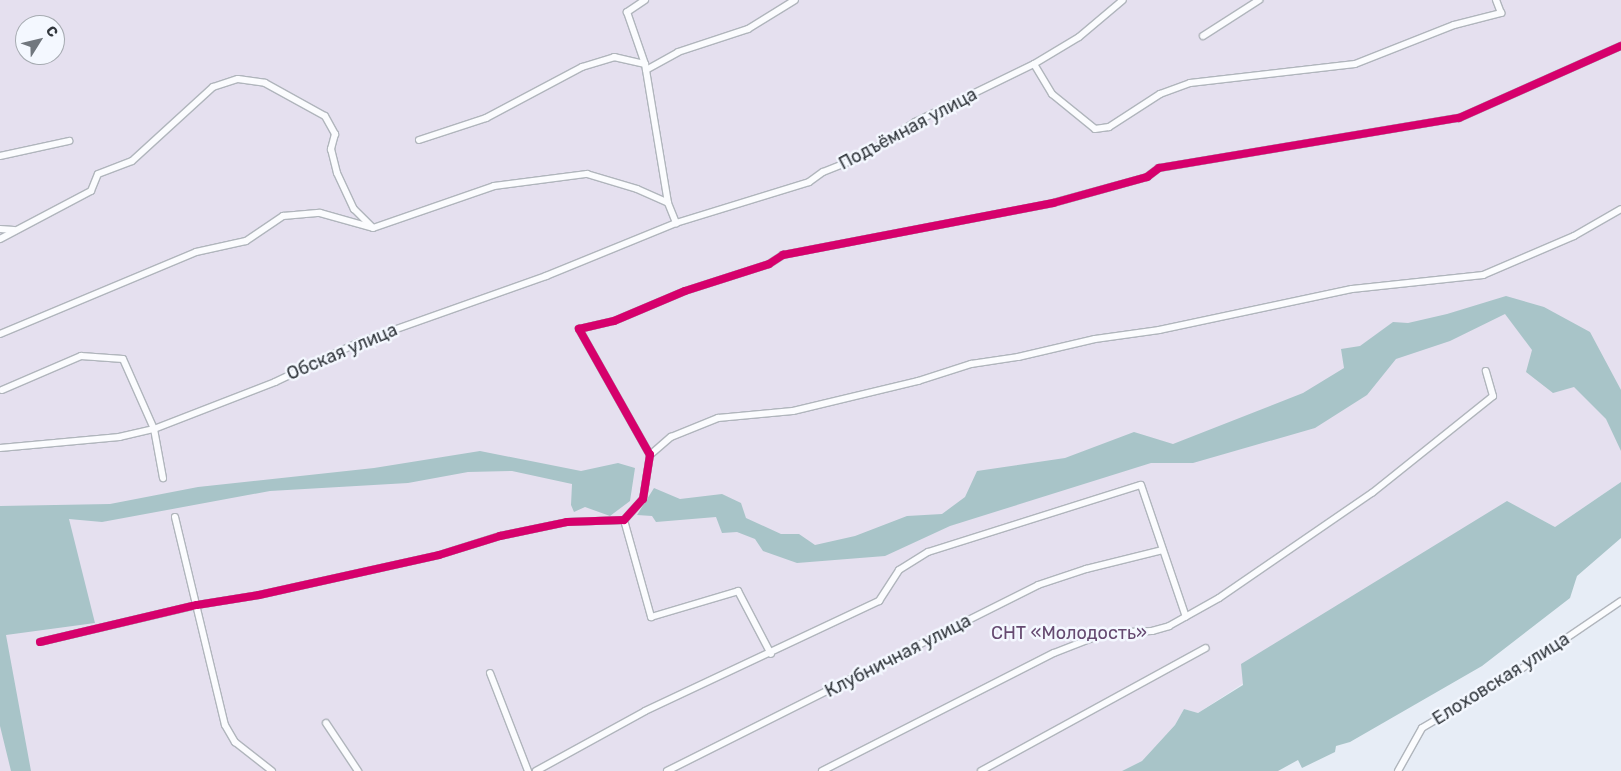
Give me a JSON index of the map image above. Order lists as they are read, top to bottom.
{
  "streets": {
    "street": [
      "Подъёмная улица",
      "Обская улица",
      "Клубничная улица",
      "Елоховская улица"
    ]
  },
  "crossings": [
    ["Подъёмная улица", "Обская улица"]
  ],
  "parks": ["СНТ «Молодость»"],
  "north": "top right"
}
